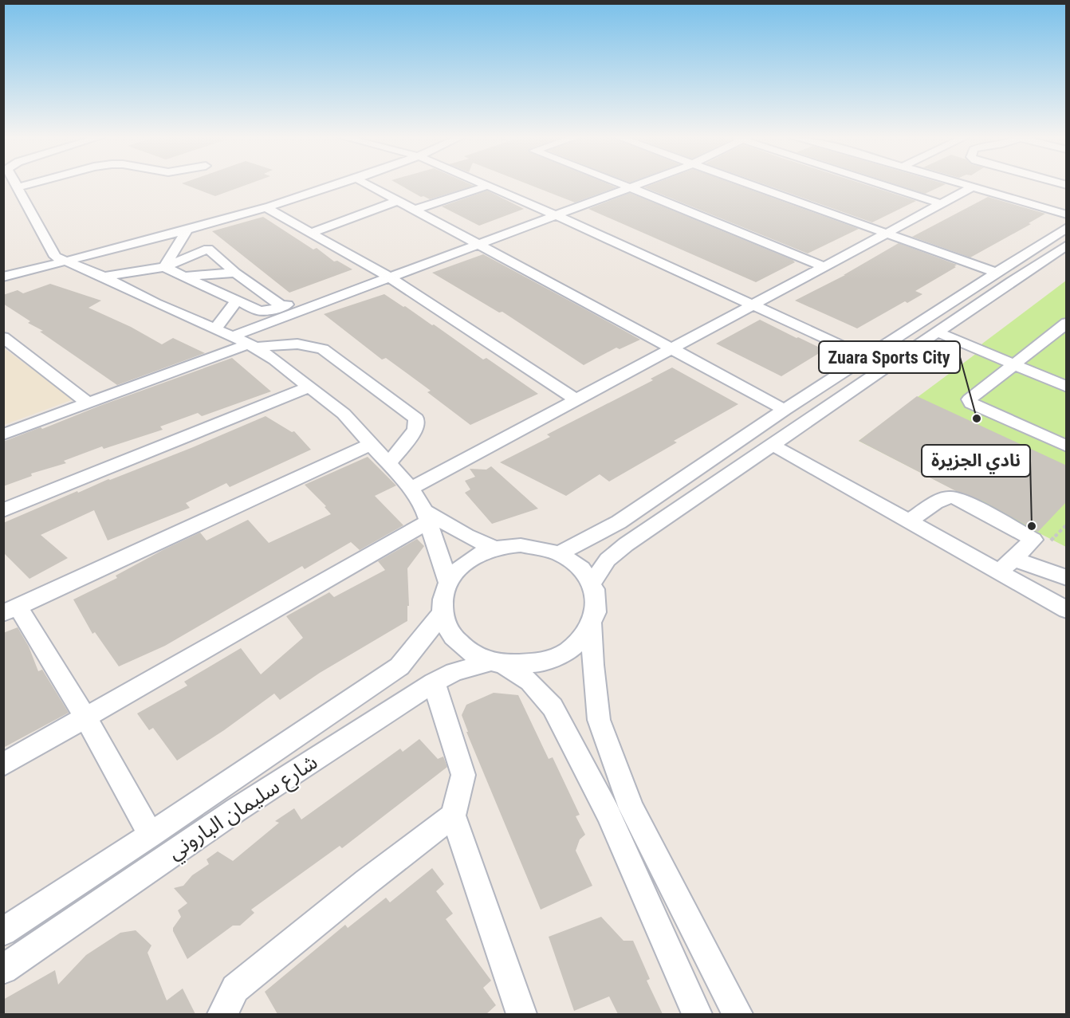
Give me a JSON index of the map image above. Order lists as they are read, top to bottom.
{
  "streets": {
    "street": ["شارع سليمان الباروني"]
  },
  "places": ["Zuara Sports City", "نادي الجزيرة"]
}
